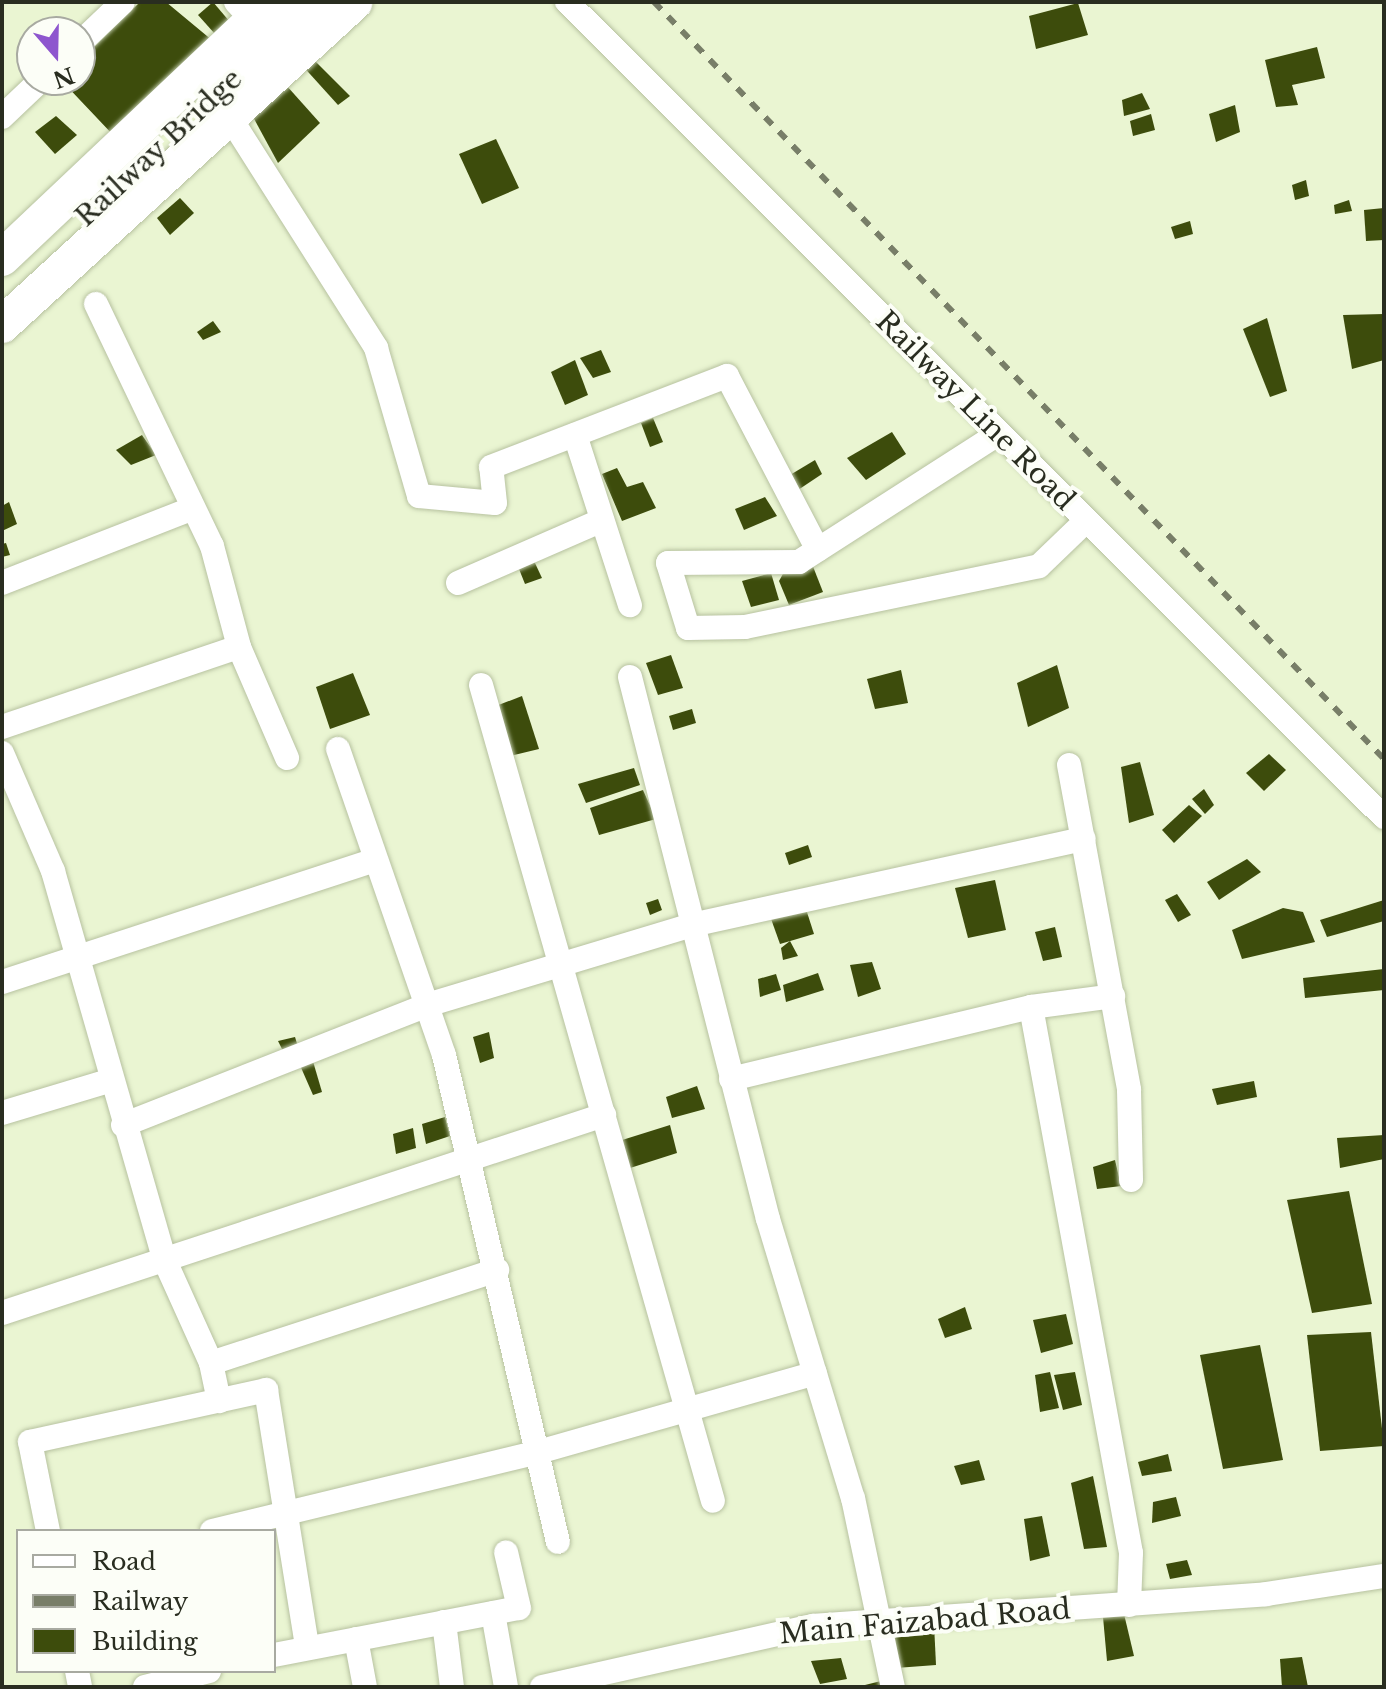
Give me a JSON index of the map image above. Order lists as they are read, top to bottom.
{
  "streets": {
    "main road": ["Railway Bridge"],
    "street": ["Railway Line Road", "Main Faizabad Road"]
  },
  "legend": ["Road", "Railway", "Building"],
  "north": "bottom"
}
